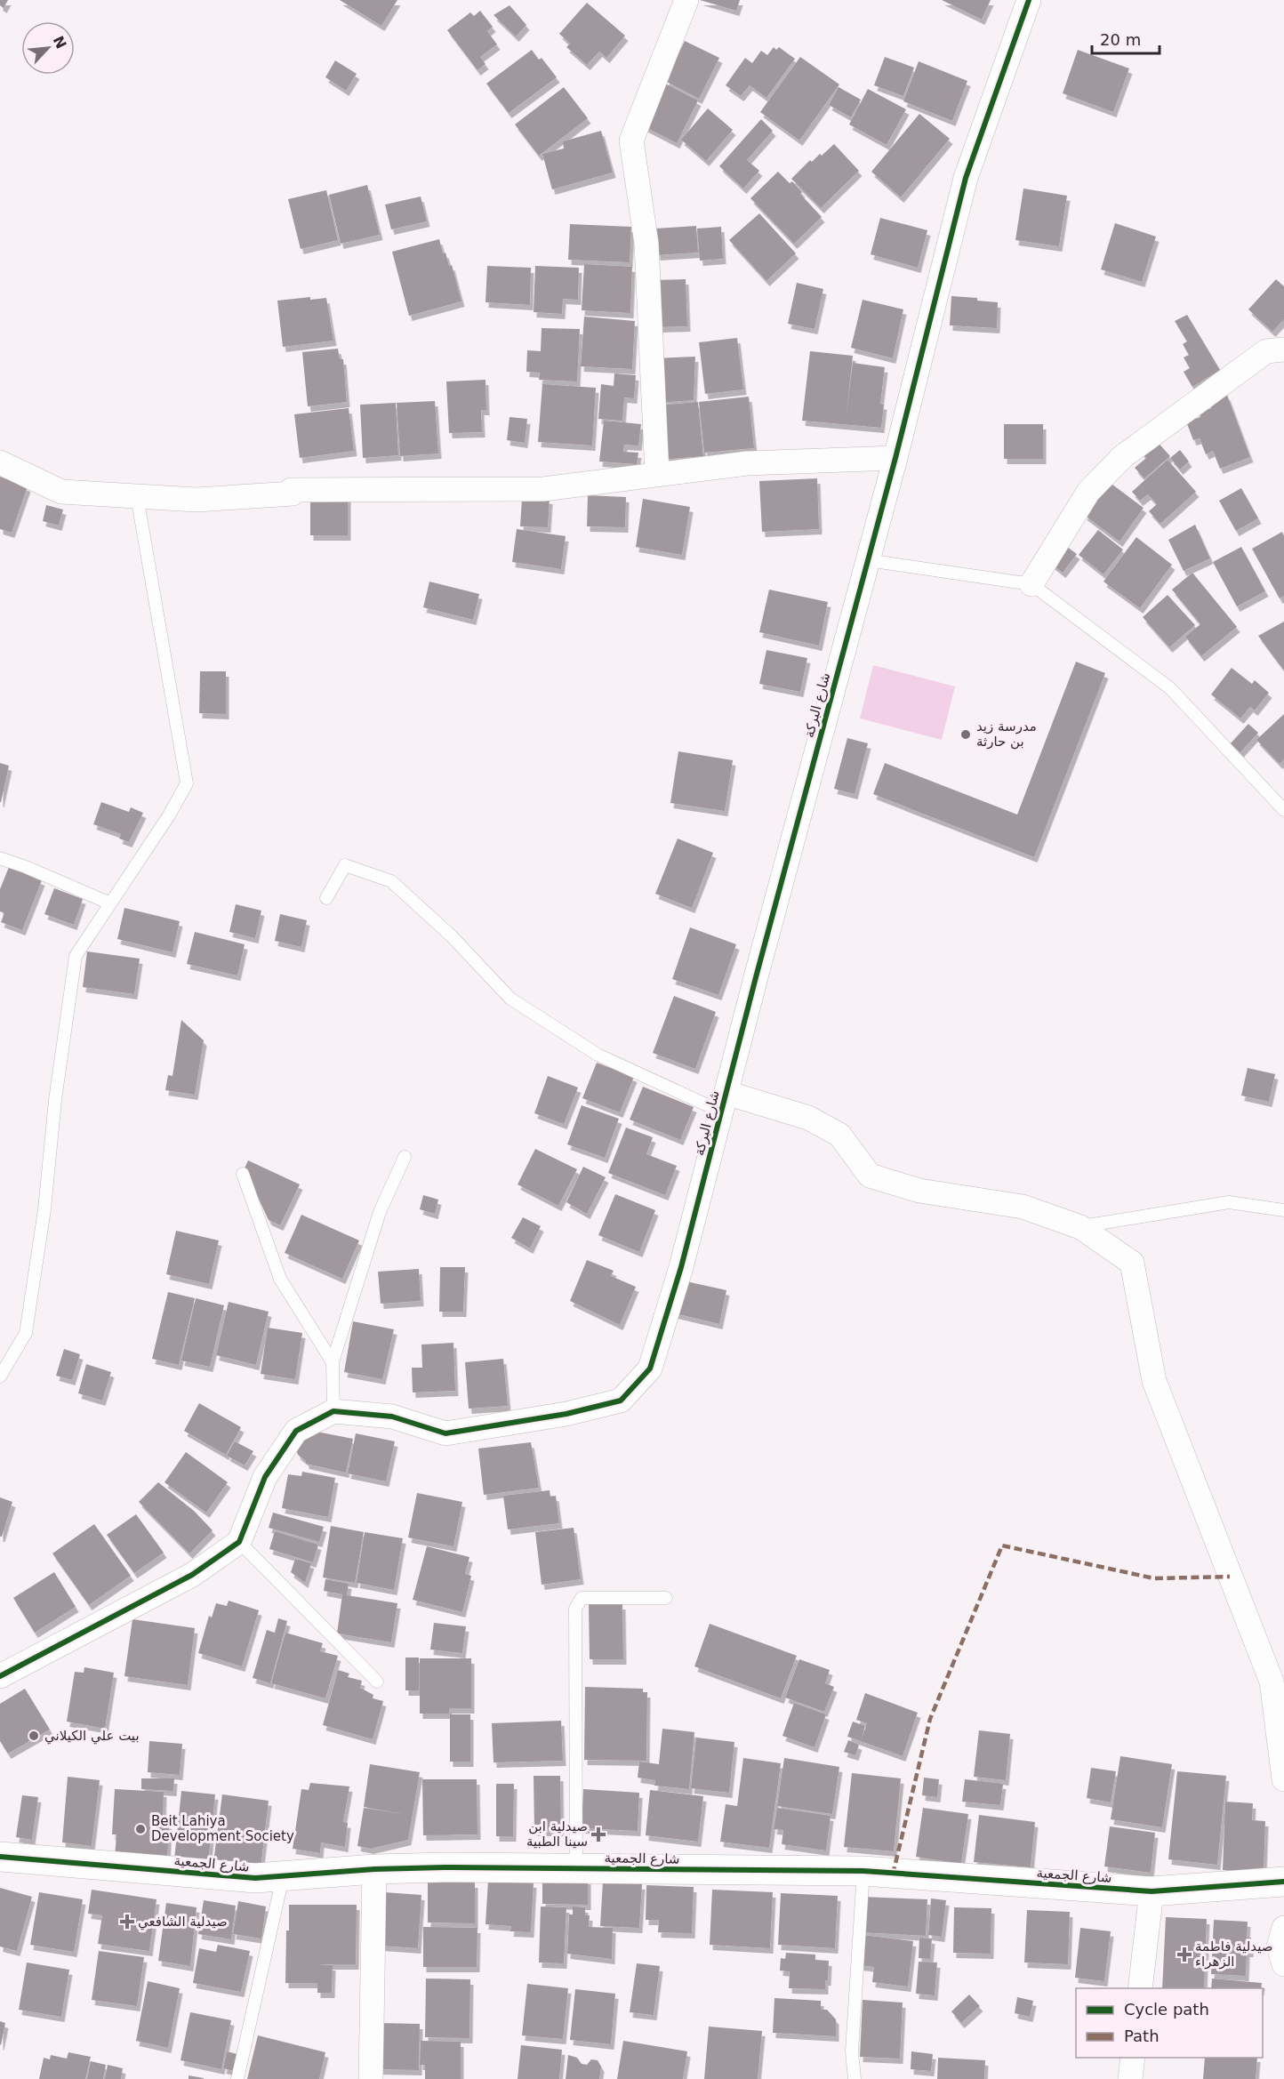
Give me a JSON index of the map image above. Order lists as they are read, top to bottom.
{
  "streets": {
    "street": ["شارع البركة", "شارع الجمعية"]
  },
  "places": {
    "other": ["مدرسة زيد بن حارثة", "بيت علي الكيلاني", "Beit Lahiya Development Society"],
    "health": ["صيدلية ابن سينا الطبية", "صيدلية الشافعي", "صيدلية فاطمة الزهراء"]
  },
  "legend": ["Cycle path", "Path"],
  "scale_bar": "20 m",
  "north": "top right"
}
